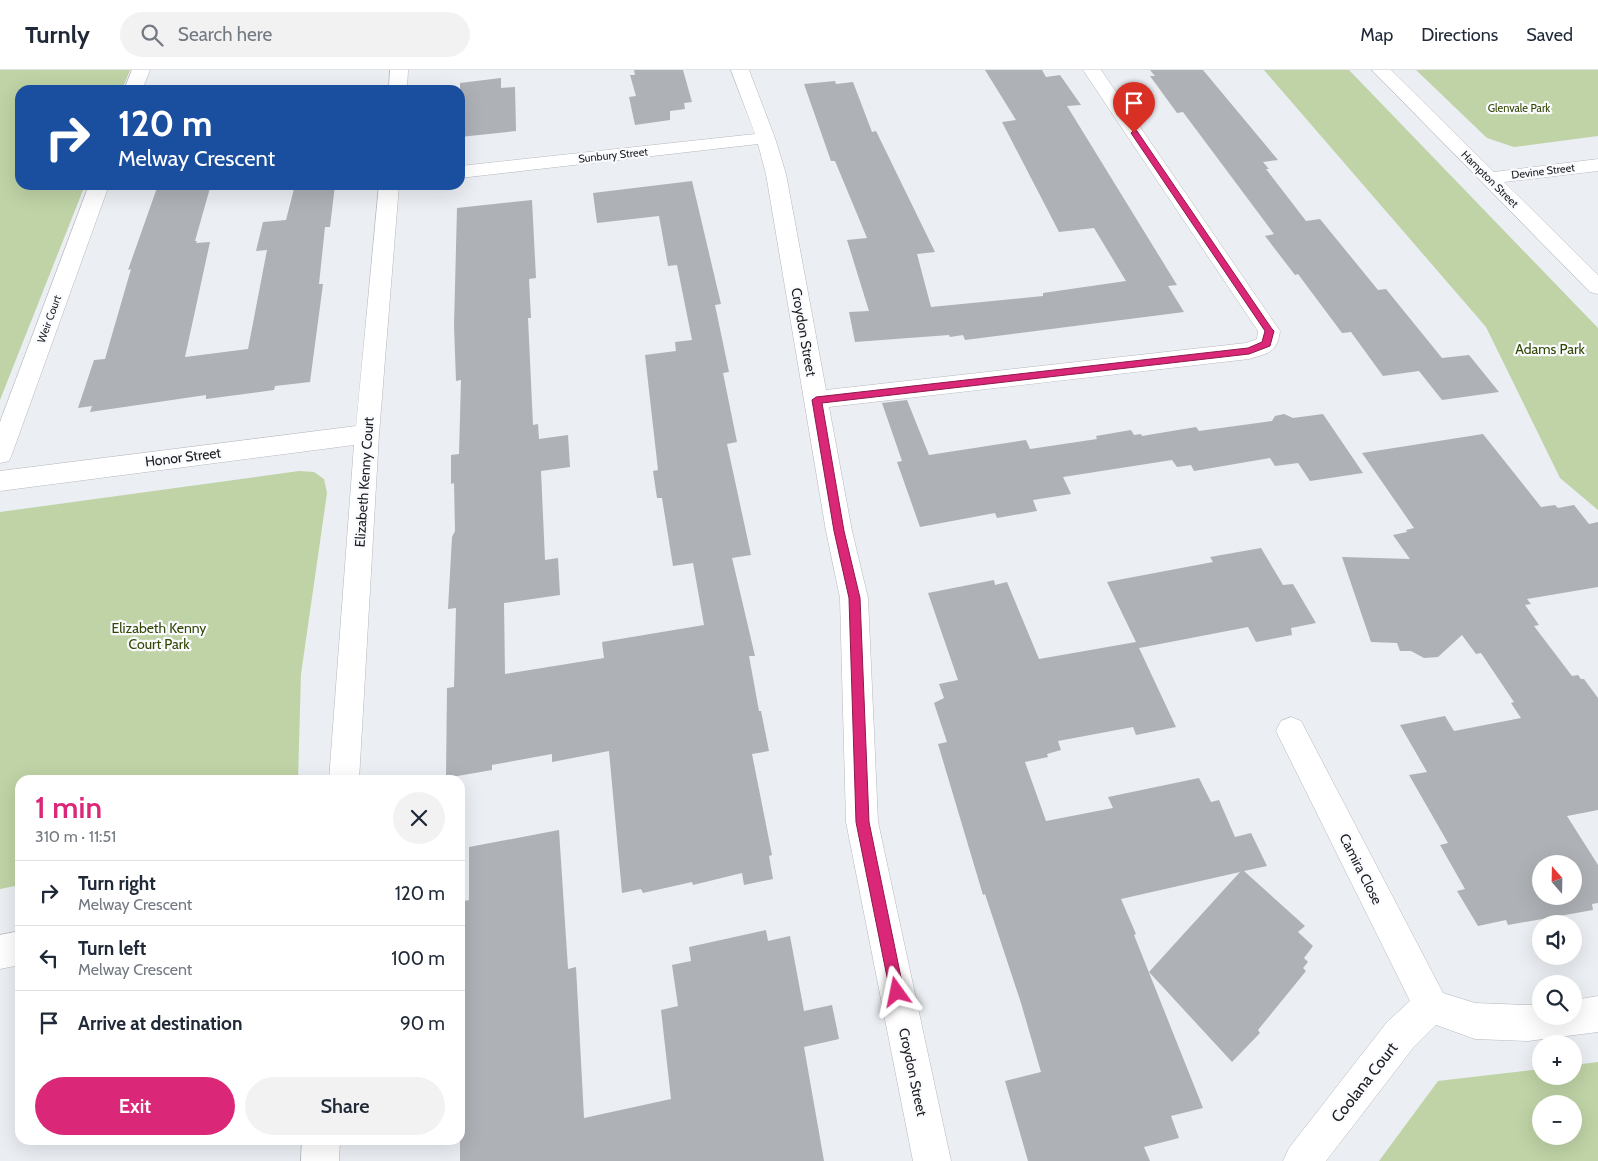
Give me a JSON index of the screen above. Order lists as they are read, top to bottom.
{
  "streets": {
    "street": [
      "Sunbury Street",
      "Devine Street",
      "Hampton Street",
      "Weir Court",
      "Croydon Street",
      "Honor Street",
      "Elizabeth Kenny Court",
      "Camira Close",
      "Coolana Court"
    ]
  },
  "crossings": [
    ["Sunbury Street", "Croydon Street"],
    ["Devine Street", "Hampton Street"],
    ["Honor Street", "Elizabeth Kenny Court"],
    ["Camira Close", "Coolana Court"]
  ],
  "parks": ["Glenvale Park", "Adams Park", "Elizabeth Kenny Court Park"],
  "north": "top",
  "page": {
    "header": "Turnly",
    "search": "Search here",
    "nav": ["Map", "Directions", "Saved"],
    "turn": ["120 m", "Melway Crescent"],
    "heading": ["1 min", "310 m · 11:51"],
    "map_buttons": ["+", "−"],
    "list": [
      {
        "name": "Turn right",
        "note": "Melway Crescent",
        "value": "120 m"
      },
      {
        "name": "Turn left",
        "note": "Melway Crescent",
        "value": "100 m"
      },
      {
        "name": "Arrive at destination",
        "value": "90 m"
      }
    ],
    "buttons": ["Exit", "Share"]
  }
}
